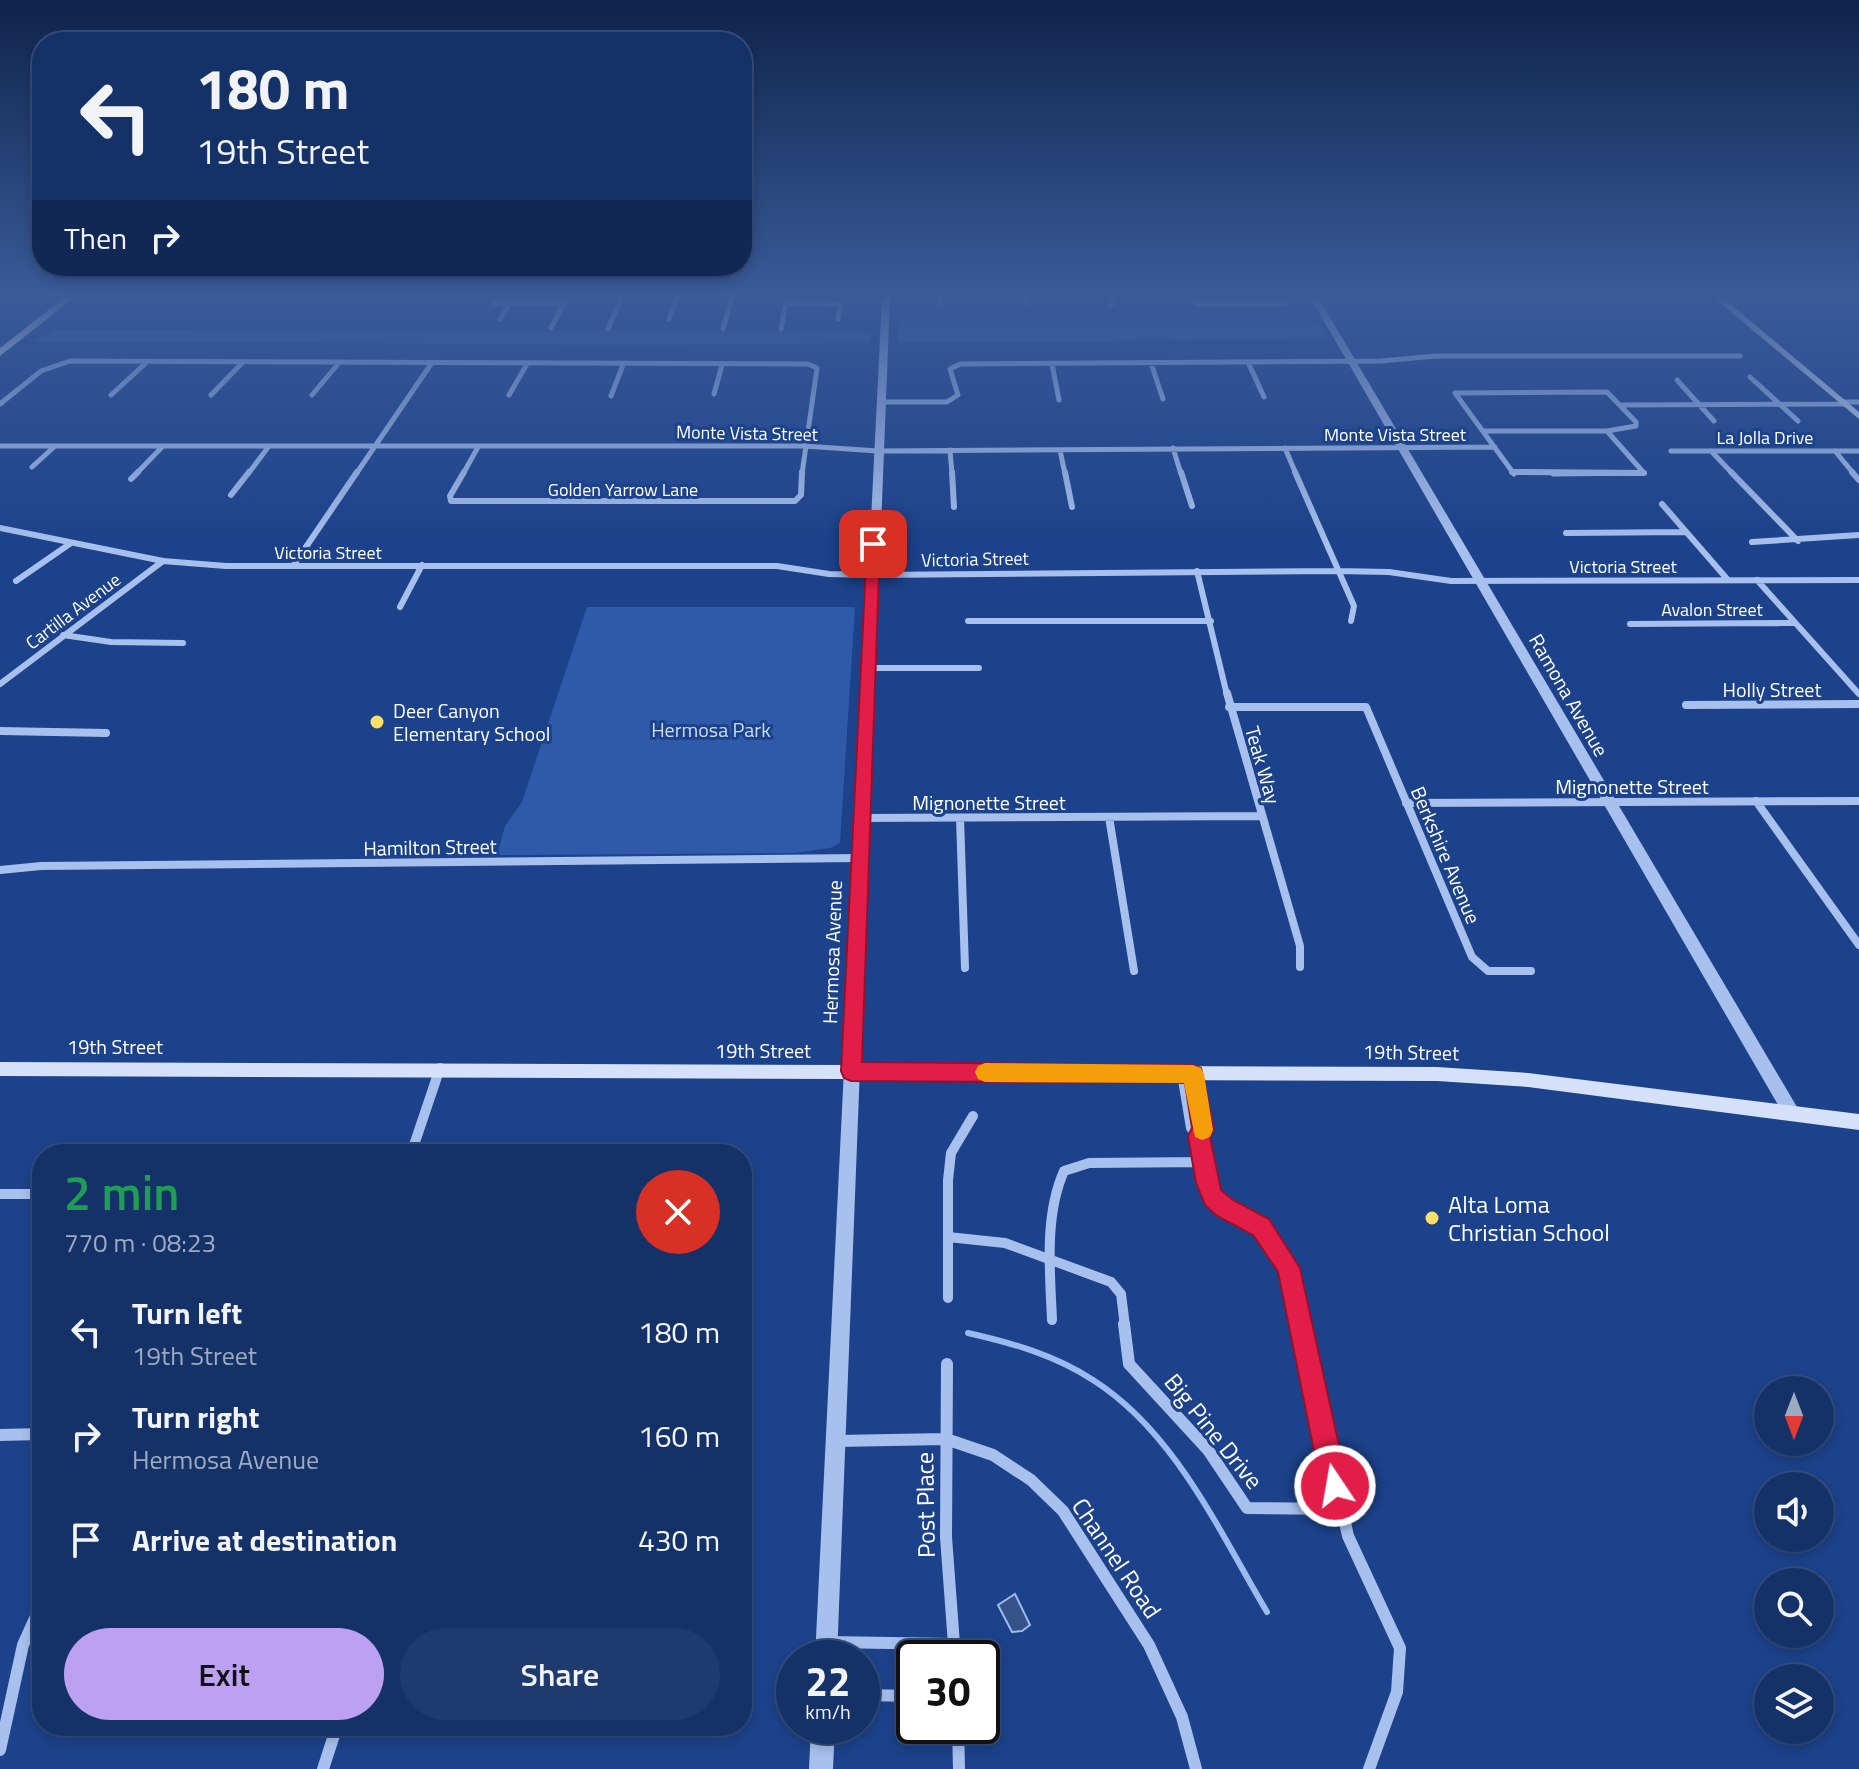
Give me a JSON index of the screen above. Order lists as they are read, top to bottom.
{
  "streets": {
    "main road": ["19th Street"],
    "street": [
      "Monte Vista Street",
      "La Jolla Drive",
      "Golden Yarrow Lane",
      "Victoria Street",
      "Avalon Street",
      "Cartilla Avenue",
      "Holly Street",
      "Ramona Avenue",
      "Teak Way",
      "Mignonette Street",
      "Hamilton Street",
      "Berkshire Avenue",
      "Hermosa Avenue",
      "Big Pine Drive",
      "Post Place",
      "Channel Road"
    ]
  },
  "crossings": [
    ["Monte Vista Street", "Golden Yarrow Lane"],
    ["Monte Vista Street", "Ramona Avenue"],
    ["Monte Vista Street", "Hermosa Avenue"],
    ["Victoria Street", "Cartilla Avenue"],
    ["Victoria Street", "Ramona Avenue"],
    ["Victoria Street", "Teak Way"],
    ["Victoria Street", "Hermosa Avenue"],
    ["Ramona Avenue", "Mignonette Street"],
    ["Ramona Avenue", "19th Street"],
    ["Teak Way", "Mignonette Street"],
    ["Teak Way", "Berkshire Avenue"],
    ["Mignonette Street", "Berkshire Avenue"],
    ["Mignonette Street", "Hermosa Avenue"],
    ["Hamilton Street", "Hermosa Avenue"],
    ["Hermosa Avenue", "19th Street"],
    ["Hermosa Avenue", "Channel Road"],
    ["Post Place", "Channel Road"]
  ],
  "parks": ["Hermosa Park"],
  "places": ["Deer Canyon Elementary School", "Alta Loma Christian School"],
  "north": "bottom",
  "page": {
    "turn": ["180 m", "19th Street"],
    "then": "Then",
    "heading": ["2 min", "770 m · 08:23"],
    "list": [
      {
        "name": "Turn left",
        "note": "19th Street",
        "value": "180 m"
      },
      {
        "name": "Turn right",
        "note": "Hermosa Avenue",
        "value": "160 m"
      },
      {
        "name": "Arrive at destination",
        "value": "430 m"
      }
    ],
    "buttons": ["Exit", "Share"],
    "speed": "22 km/h",
    "limit": "30"
  }
}
